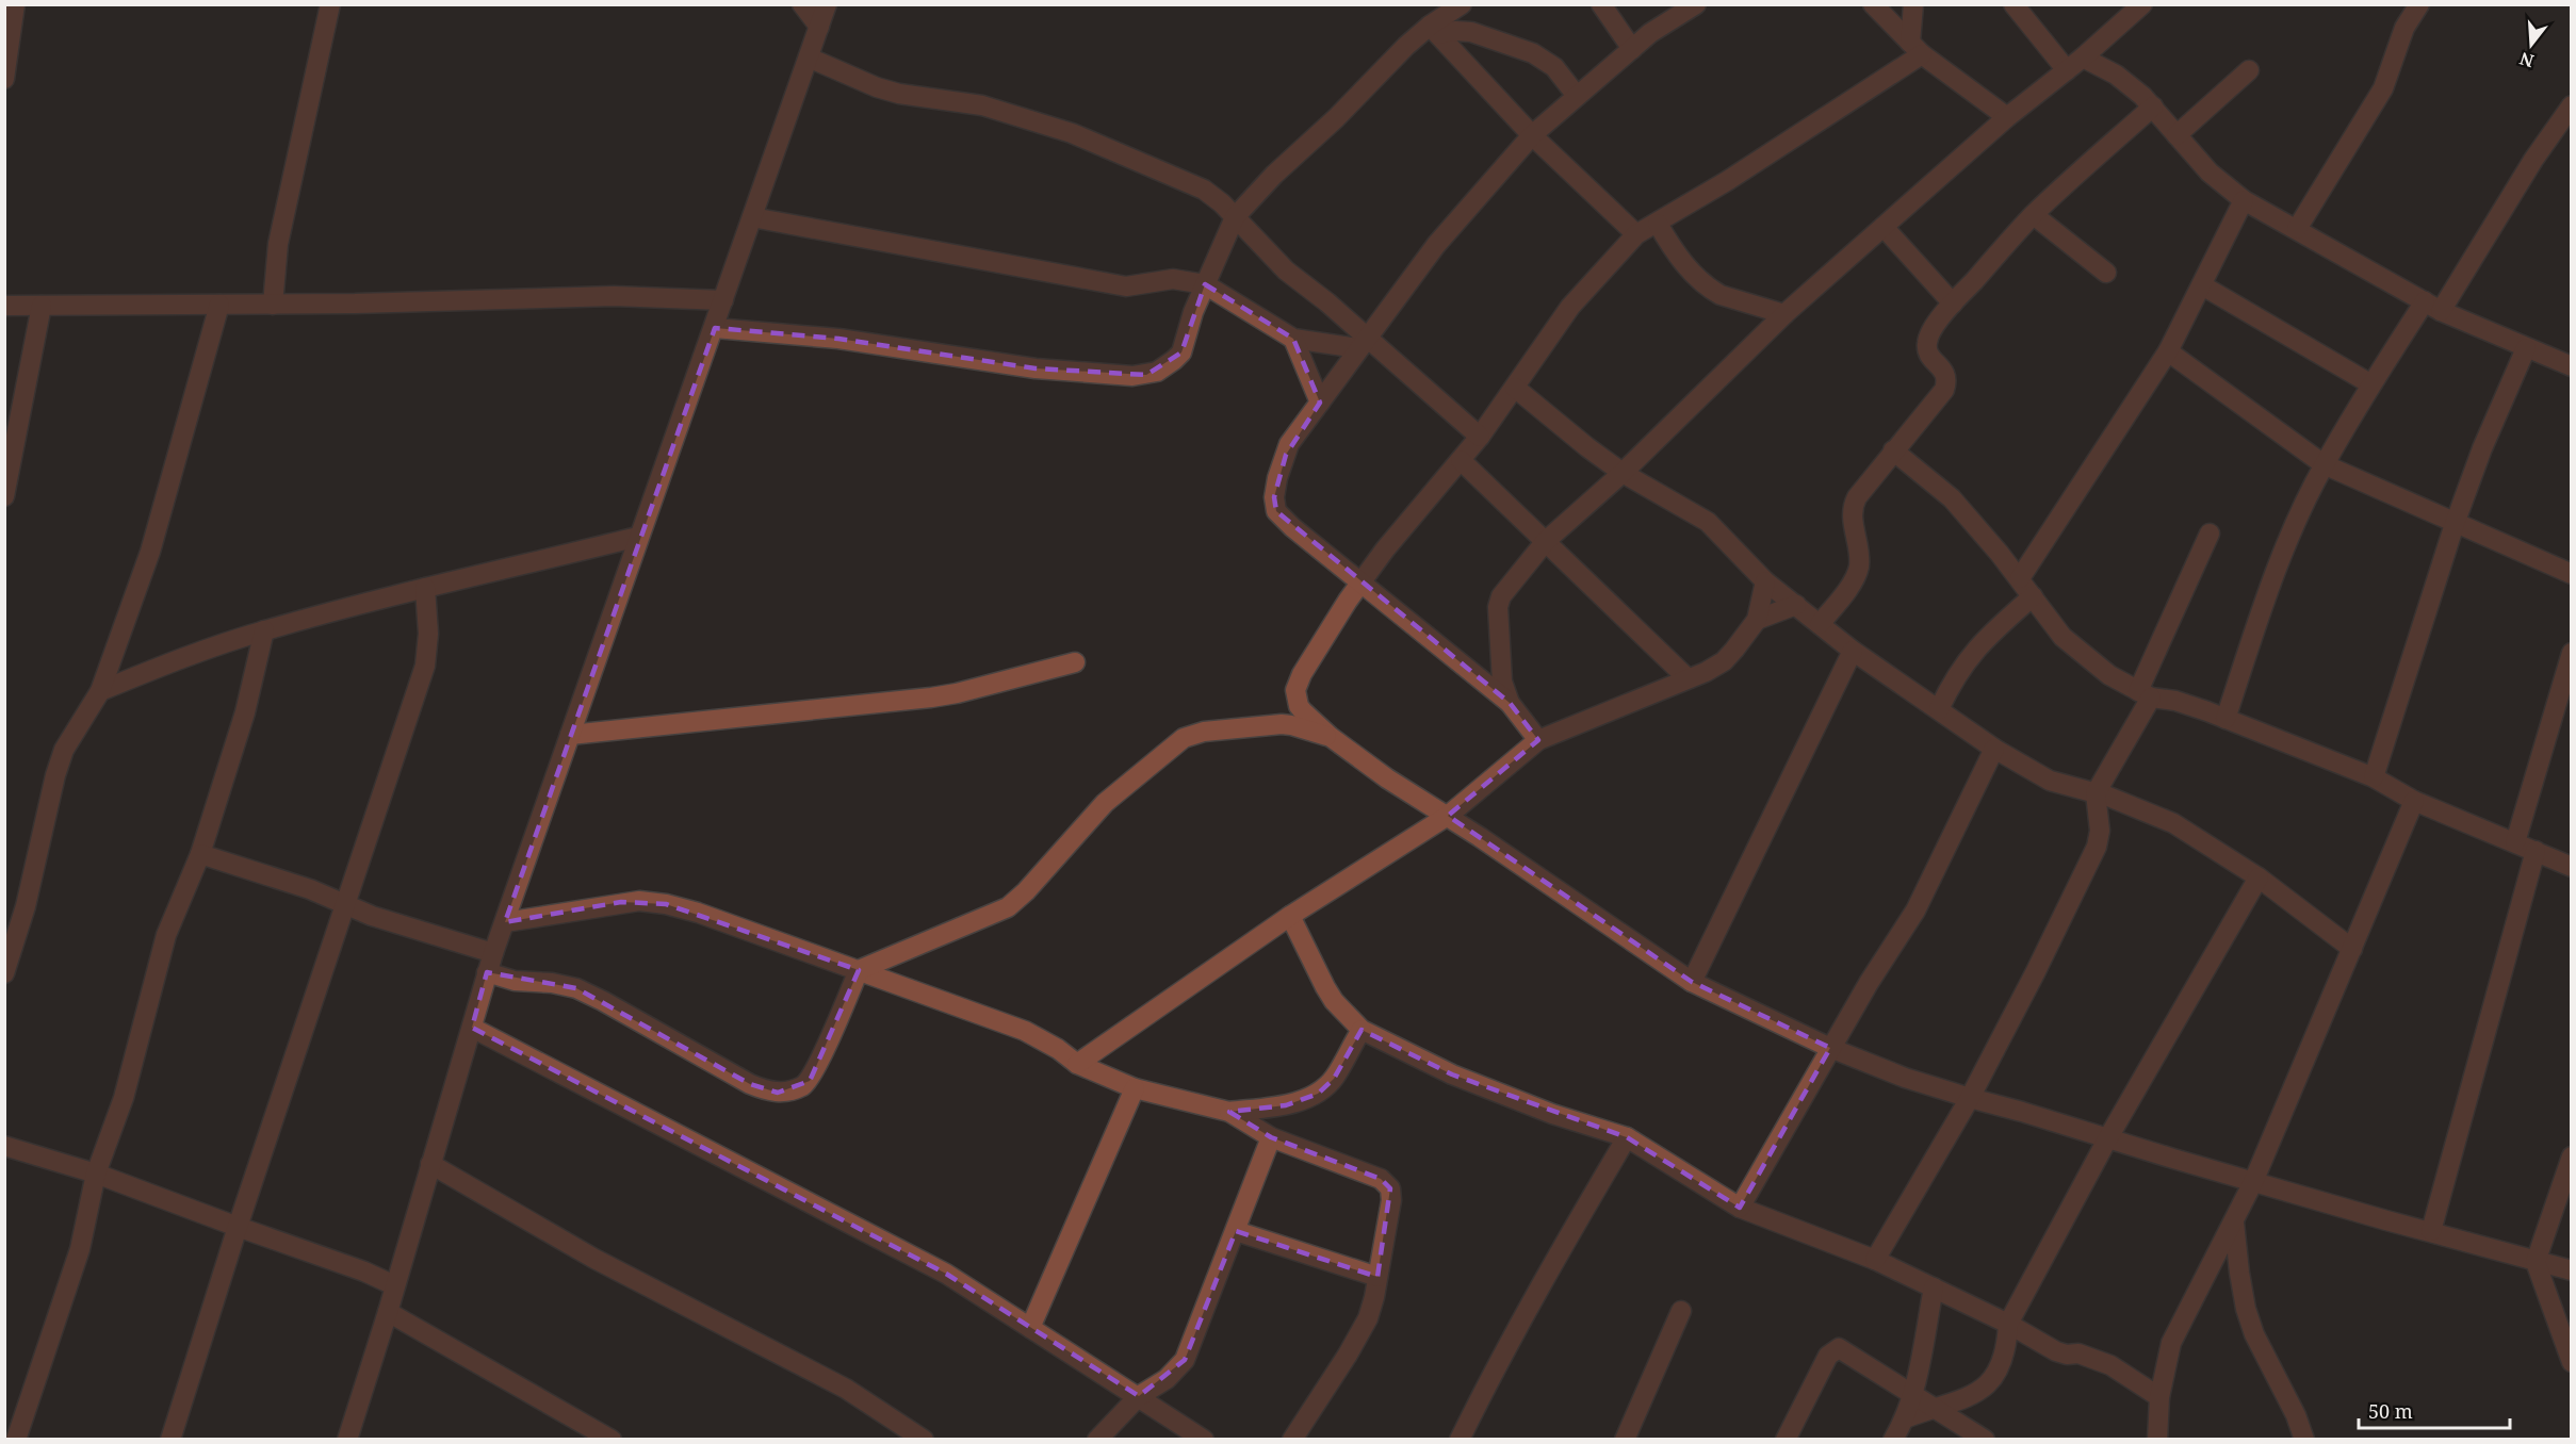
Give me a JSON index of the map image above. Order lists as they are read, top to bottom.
{
  "scale_bar": "50 m",
  "north": "bottom"
}
